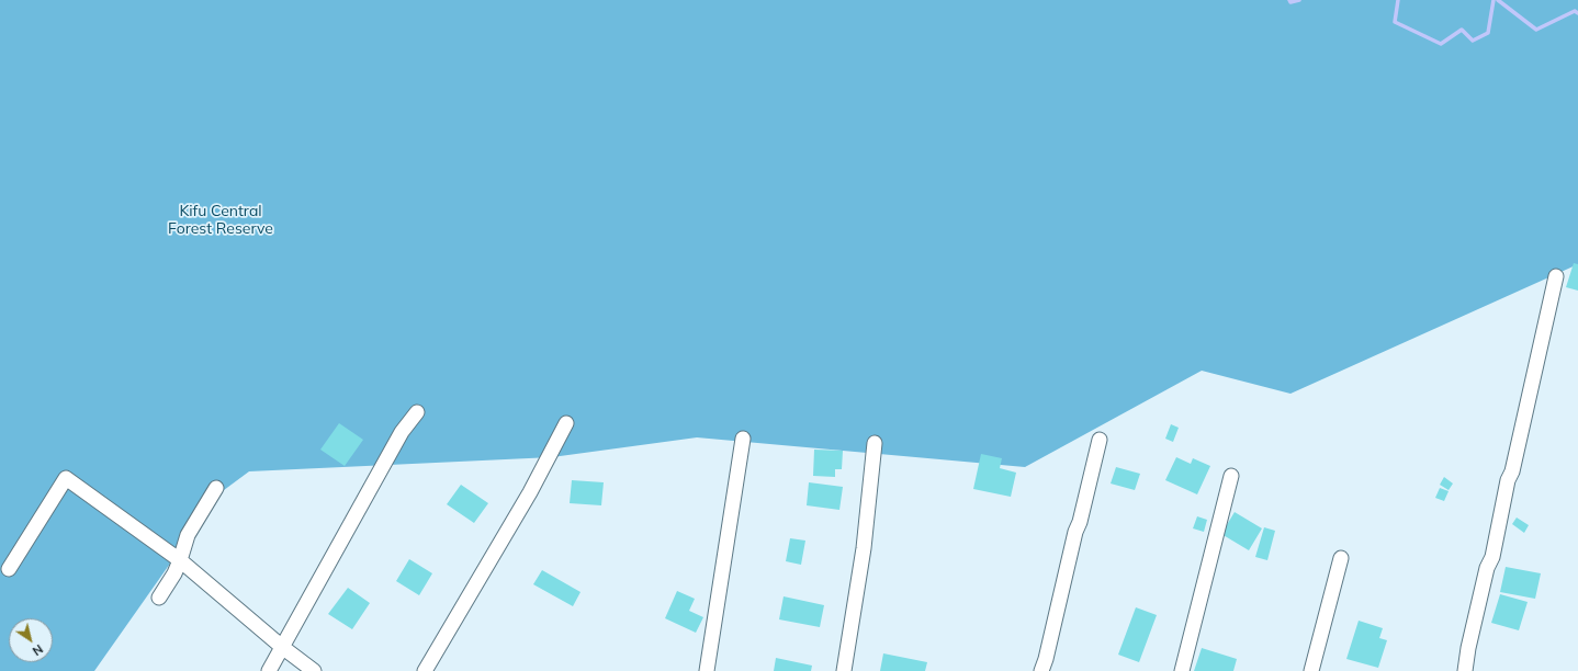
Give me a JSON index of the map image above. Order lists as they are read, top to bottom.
{
  "parks": ["Kifu Central Forest Reserve"],
  "north": "bottom right"
}
